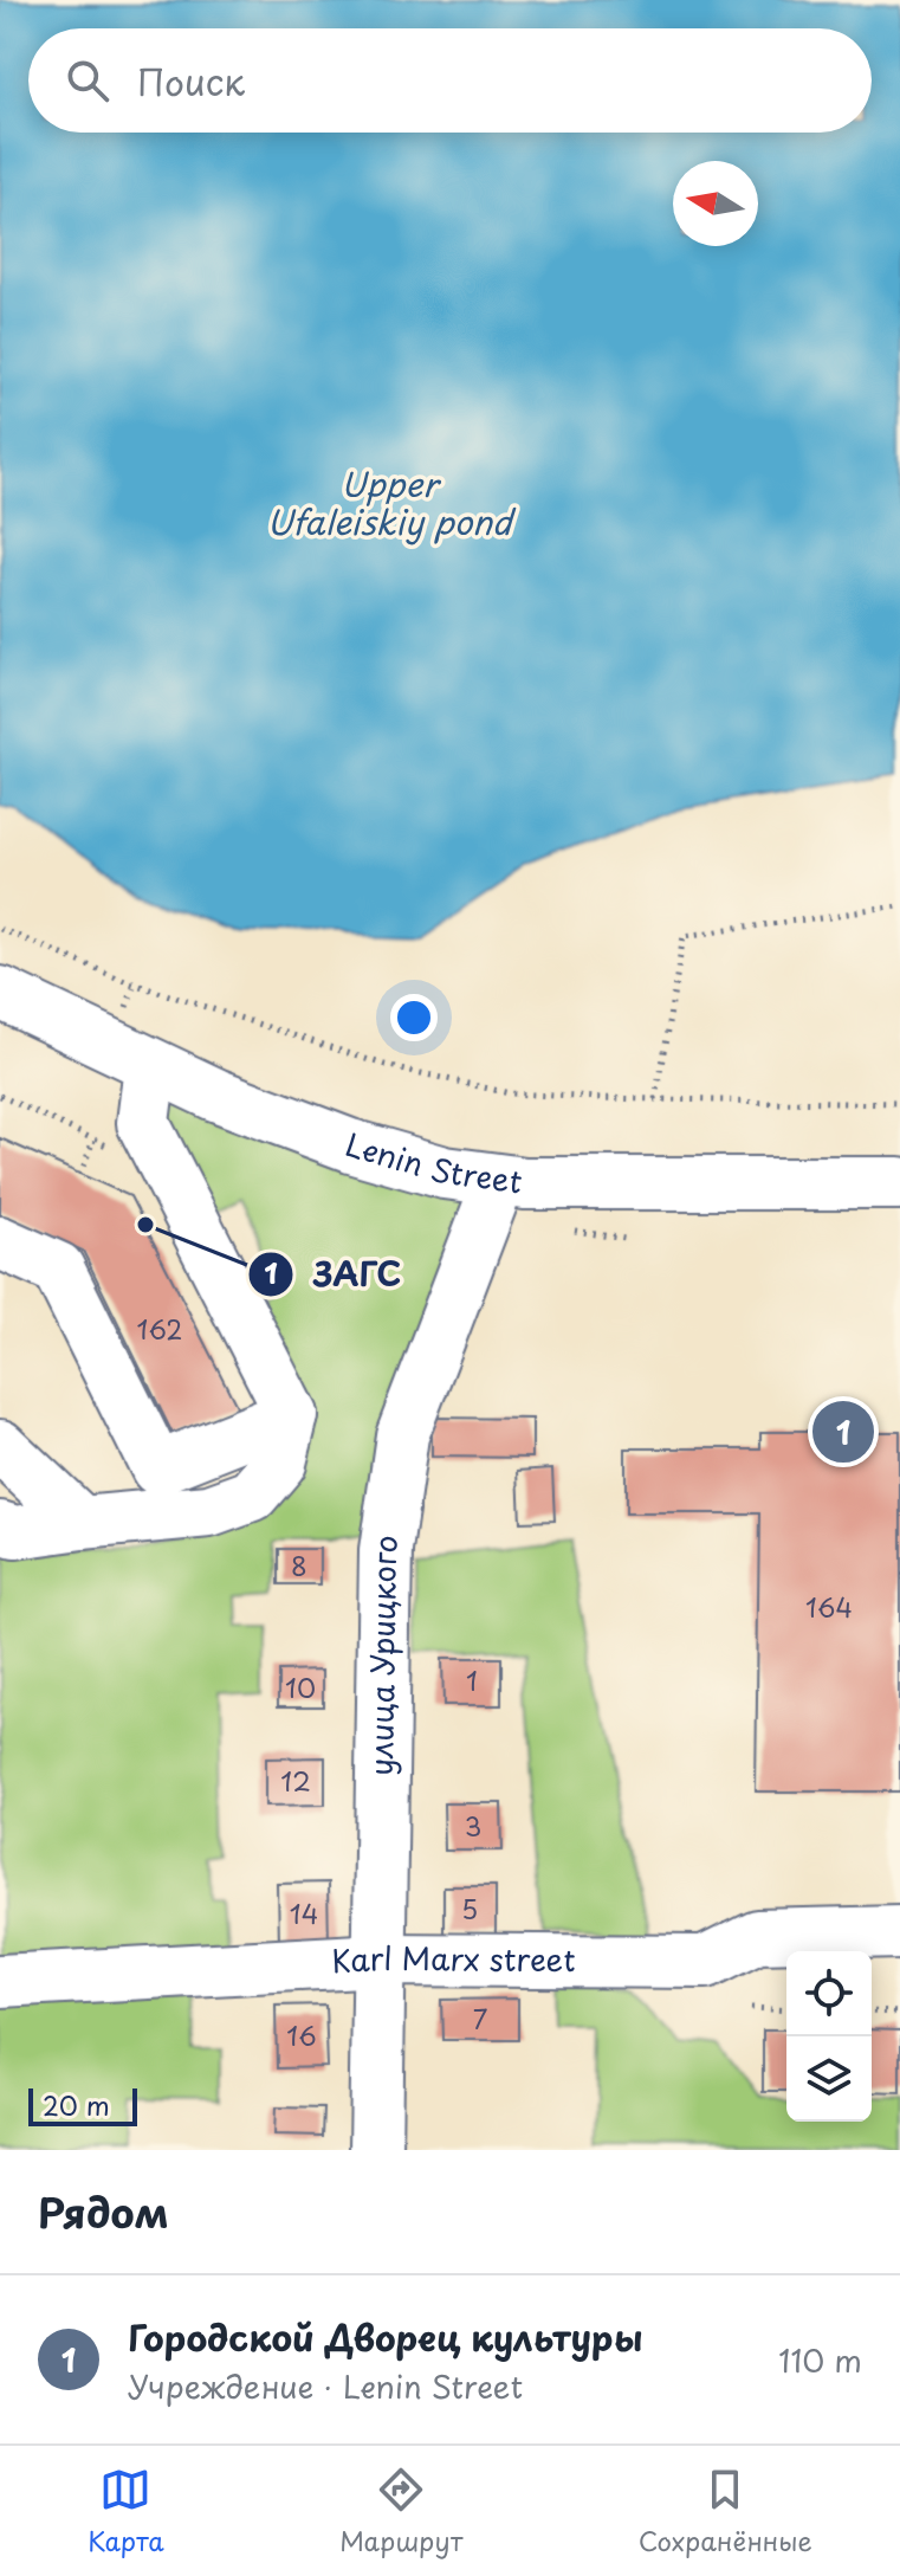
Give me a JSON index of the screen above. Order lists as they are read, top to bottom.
{
  "streets": {
    "street": ["Lenin Street", "улица Урицкого", "Karl Marx street"]
  },
  "crossings": [
    ["Lenin Street", "улица Урицкого"],
    ["улица Урицкого", "Karl Marx street"]
  ],
  "water": ["Upper Ufaleiskiy pond"],
  "places": ["ЗАГС"],
  "house_numbers": [
    "162",
    "8",
    "164",
    "1",
    "10",
    "12",
    "3",
    "5",
    "14",
    "7",
    "16"
  ],
  "scale_bar": "20 m",
  "north": "left",
  "page": {
    "search": "Поиск",
    "pins": "1",
    "scale": "20 m",
    "heading": "Рядом",
    "list": [
      {
        "mark": "1",
        "name": "Городской Дворец культуры",
        "note": "Учреждение · Lenin Street",
        "value": "110 m"
      }
    ],
    "nav": ["Карта", "Маршрут", "Сохранённые"]
  }
}
